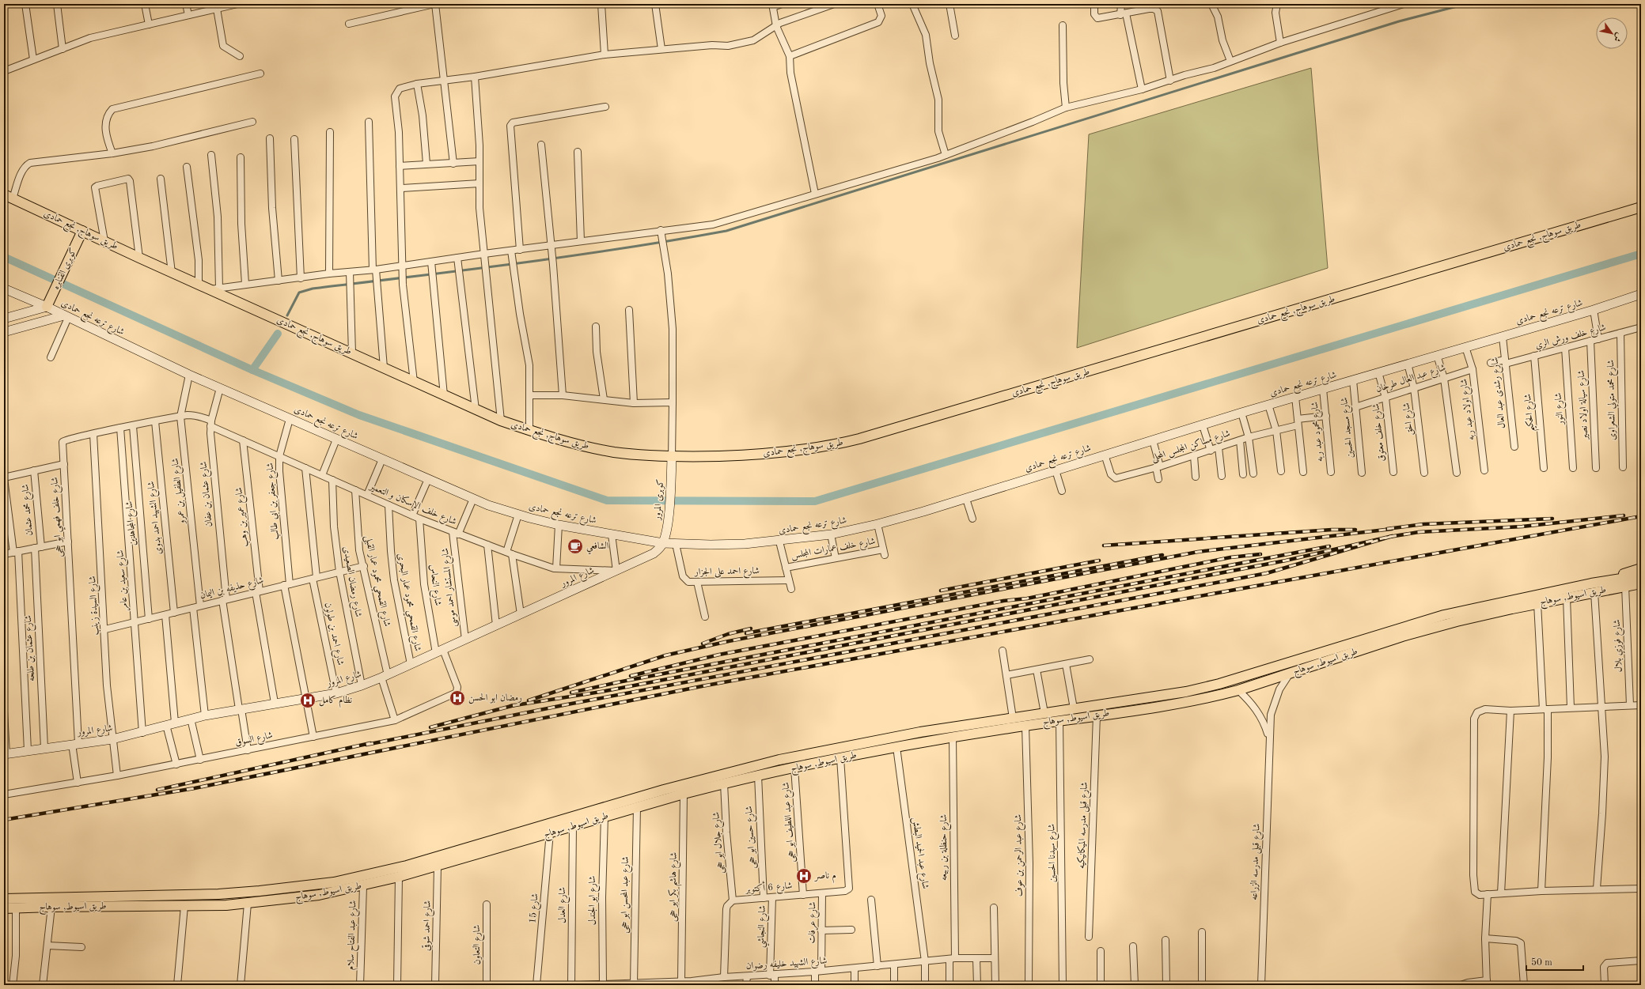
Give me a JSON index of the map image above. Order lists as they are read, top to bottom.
{
  "streets": {
    "main road": ["طريق سوهاج, نجع حمادى", "كوبرى القنابره", "طريق اسيوط, سوهاج"],
    "street": [
      "شارع ترعه نجع حمادى",
      "شارع خلف ورش الري",
      "شارع عبد العال طرخان",
      "شارع رشدى عبد العال",
      "شارع محمد متولي الشعراوى",
      "شارع سيالة اولاد نصير",
      "شارع النور",
      "شارع اولاد عبد ربه",
      "شارع الحكيم",
      "شارع الحق",
      "شارع مسجد الحسين",
      "شارع محمود عبد ربه",
      "شارع خلف معتوق",
      "شارع مساكن المجلس المحلى",
      "شارع الطفيل بن عمرو",
      "شارع عثمان بن عفان",
      "كوبرى المرور",
      "شارع جعفر بن ابى طالب",
      "شارع خلف الإسكان و التعمير",
      "شارع محمد عثمان",
      "شارع خلف فهمي ابو حجى",
      "شارع عمير بن وهب",
      "شارع الشهيد احمد بدوى",
      "شارع المجاهدين",
      "شارع خلف عمارات المجلس",
      "شارع احمد على الجزار",
      "شارع المرور",
      "شارع سعيد بن عامر",
      "شارع القمحي محمود عمار القبلى",
      "شارع رمضان الصعيدى",
      "شارع النحاس",
      "شارع المستشار احمد موسى",
      "شارع حذيفه بن اليمان",
      "شارع القمحي محمود عمار البحرى",
      "شارع السيدة زينب",
      "شارع احمد بن طولون",
      "شارع فوزي بلال",
      "شارع عثمان بن طلحه",
      "شارع السوق",
      "شارع عبد اللطيف ابو حجى",
      "شارع قبلى مدرسه الميكانيكيه",
      "شارع حسين ابو حجى",
      "شارع جلال ابو حجى",
      "شارع حنظلة بن ربيعه",
      "شارع عبد الحميد البطش",
      "شارع سيدنا الحسين",
      "شارع عبد الرحمن بن عوف",
      "شارع قبلى مدرسه الزراعه",
      "شارع هاشم بكر ابو حجى",
      "شارع 6 أكتوبر",
      "شارع عبد المحسن ابو حجى",
      "شارع ابو الجندل",
      "شارع العدل",
      "شارع 15",
      "شارع عرفات",
      "شارع احمد شوقى",
      "شارع النجاشي",
      "شارع عبد الفتاح سلام",
      "شارع التعاون",
      "شارع الشهيد خليفه رضوان"
    ]
  },
  "crossings": [
    ["طريق سوهاج, نجع حمادى", "كوبرى القنابره"],
    ["طريق سوهاج, نجع حمادى", "كوبرى المرور"],
    ["كوبرى القنابره", "شارع ترعه نجع حمادى"],
    ["شارع ترعه نجع حمادى", "شارع رشدى عبد العال"],
    ["شارع ترعه نجع حمادى", "شارع اولاد عبد ربه"],
    ["شارع ترعه نجع حمادى", "شارع الحق"],
    ["شارع ترعه نجع حمادى", "شارع مسجد الحسين"],
    ["شارع ترعه نجع حمادى", "شارع محمود عبد ربه"],
    ["شارع ترعه نجع حمادى", "شارع خلف معتوق"],
    ["شارع ترعه نجع حمادى", "شارع مساكن المجلس المحلى"],
    ["شارع ترعه نجع حمادى", "شارع الطفيل بن عمرو"],
    ["شارع ترعه نجع حمادى", "شارع عثمان بن عفان"],
    ["شارع ترعه نجع حمادى", "كوبرى المرور"],
    ["شارع ترعه نجع حمادى", "شارع جعفر بن ابى طالب"],
    ["شارع ترعه نجع حمادى", "شارع خلف عمارات المجلس"],
    ["شارع ترعه نجع حمادى", "شارع احمد على الجزار"],
    ["شارع ترعه نجع حمادى", "شارع المرور"],
    ["شارع خلف ورش الري", "شارع رشدى عبد العال"],
    ["شارع خلف ورش الري", "شارع محمد متولي الشعراوى"],
    ["شارع خلف ورش الري", "شارع سيالة اولاد نصير"],
    ["شارع خلف ورش الري", "شارع النور"],
    ["شارع خلف ورش الري", "شارع الحكيم"],
    ["شارع عبد العال طرخان", "شارع اولاد عبد ربه"],
    ["شارع عبد العال طرخان", "شارع الحق"],
    ["شارع عبد العال طرخان", "شارع مسجد الحسين"],
    ["شارع عبد العال طرخان", "شارع خلف معتوق"],
    ["شارع محمود عبد ربه", "شارع مساكن المجلس المحلى"],
    ["شارع الطفيل بن عمرو", "شارع خلف فهمي ابو حجى"],
    ["شارع الطفيل بن عمرو", "شارع حذيفه بن اليمان"],
    ["شارع عثمان بن عفان", "شارع خلف الإسكان و التعمير"],
    ["شارع عثمان بن عفان", "شارع خلف فهمي ابو حجى"],
    ["شارع عثمان بن عفان", "شارع المرور"],
    ["شارع عثمان بن عفان", "شارع حذيفه بن اليمان"],
    ["شارع عثمان بن عفان", "شارع السوق"],
    ["كوبرى المرور", "شارع المرور"],
    ["شارع جعفر بن ابى طالب", "شارع خلف الإسكان و التعمير"],
    ["شارع جعفر بن ابى طالب", "شارع المرور"],
    ["شارع جعفر بن ابى طالب", "شارع حذيفه بن اليمان"],
    ["شارع جعفر بن ابى طالب", "شارع السوق"],
    ["شارع خلف الإسكان و التعمير", "شارع خلف فهمي ابو حجى"],
    ["شارع خلف الإسكان و التعمير", "شارع عمير بن وهب"],
    ["شارع خلف الإسكان و التعمير", "شارع المرور"],
    ["شارع خلف الإسكان و التعمير", "شارع القمحي محمود عمار القبلى"],
    ["شارع خلف الإسكان و التعمير", "شارع رمضان الصعيدى"],
    ["شارع خلف الإسكان و التعمير", "شارع النحاس"],
    ["شارع خلف الإسكان و التعمير", "شارع المستشار احمد موسى"],
    ["شارع خلف الإسكان و التعمير", "شارع القمحي محمود عمار البحرى"],
    ["شارع خلف الإسكان و التعمير", "شارع احمد بن طولون"],
    ["شارع محمد عثمان", "شارع عثمان بن طلحه"],
    ["شارع خلف فهمي ابو حجى", "شارع الشهيد احمد بدوى"],
    ["شارع خلف فهمي ابو حجى", "شارع المجاهدين"],
    ["شارع خلف فهمي ابو حجى", "شارع المرور"],
    ["شارع خلف فهمي ابو حجى", "شارع سعيد بن عامر"],
    ["شارع خلف فهمي ابو حجى", "شارع السيدة زينب"],
    ["شارع خلف فهمي ابو حجى", "شارع السوق"],
    ["شارع عمير بن وهب", "شارع المرور"],
    ["شارع عمير بن وهب", "شارع حذيفه بن اليمان"],
    ["شارع الشهيد احمد بدوى", "شارع حذيفه بن اليمان"],
    ["شارع المجاهدين", "شارع حذيفه بن اليمان"],
    ["شارع المرور", "شارع سعيد بن عامر"],
    ["شارع المرور", "شارع القمحي محمود عمار القبلى"],
    ["شارع المرور", "شارع رمضان الصعيدى"],
    ["شارع المرور", "شارع النحاس"],
    ["شارع المرور", "شارع المستشار احمد موسى"],
    ["شارع المرور", "شارع القمحي محمود عمار البحرى"],
    ["شارع المرور", "شارع السيدة زينب"],
    ["شارع المرور", "شارع احمد بن طولون"],
    ["شارع المرور", "شارع عثمان بن طلحه"],
    ["شارع المرور", "شارع السوق"],
    ["شارع سعيد بن عامر", "شارع حذيفه بن اليمان"],
    ["شارع القمحي محمود عمار القبلى", "شارع حذيفه بن اليمان"],
    ["شارع القمحي محمود عمار القبلى", "شارع السوق"],
    ["شارع رمضان الصعيدى", "شارع حذيفه بن اليمان"],
    ["شارع النحاس", "شارع السوق"],
    ["شارع حذيفه بن اليمان", "شارع السيدة زينب"],
    ["شارع حذيفه بن اليمان", "شارع احمد بن طولون"],
    ["طريق اسيوط, سوهاج", "شارع فوزي بلال"],
    ["طريق اسيوط, سوهاج", "شارع عبد اللطيف ابو حجى"],
    ["طريق اسيوط, سوهاج", "شارع قبلى مدرسه الميكانيكيه"],
    ["طريق اسيوط, سوهاج", "شارع حسين ابو حجى"],
    ["طريق اسيوط, سوهاج", "شارع جلال ابو حجى"],
    ["طريق اسيوط, سوهاج", "شارع حنظلة بن ربيعه"],
    ["طريق اسيوط, سوهاج", "شارع عبد الحميد البطش"],
    ["طريق اسيوط, سوهاج", "شارع سيدنا الحسين"],
    ["طريق اسيوط, سوهاج", "شارع عبد الرحمن بن عوف"],
    ["طريق اسيوط, سوهاج", "شارع قبلى مدرسه الزراعه"],
    ["طريق اسيوط, سوهاج", "شارع هاشم بكر ابو حجى"],
    ["طريق اسيوط, سوهاج", "شارع 6 أكتوبر"],
    ["طريق اسيوط, سوهاج", "شارع عبد المحسن ابو حجى"],
    ["طريق اسيوط, سوهاج", "شارع ابو الجندل"],
    ["طريق اسيوط, سوهاج", "شارع العدل"],
    ["طريق اسيوط, سوهاج", "شارع 15"],
    ["طريق اسيوط, سوهاج", "شارع احمد شوقى"],
    ["طريق اسيوط, سوهاج", "شارع عبد الفتاح سلام"],
    ["شارع السيدة زينب", "شارع السوق"],
    ["شارع عبد اللطيف ابو حجى", "شارع 6 أكتوبر"],
    ["شارع حسين ابو حجى", "شارع 6 أكتوبر"],
    ["شارع جلال ابو حجى", "شارع 6 أكتوبر"],
    ["شارع حنظلة بن ربيعه", "شارع الشهيد خليفه رضوان"],
    ["شارع عبد الحميد البطش", "شارع الشهيد خليفه رضوان"],
    ["شارع هاشم بكر ابو حجى", "شارع الشهيد خليفه رضوان"],
    ["شارع 6 أكتوبر", "شارع عرفات"],
    ["شارع 6 أكتوبر", "شارع النجاشي"],
    ["شارع عبد المحسن ابو حجى", "شارع الشهيد خليفه رضوان"],
    ["شارع ابو الجندل", "شارع الشهيد خليفه رضوان"],
    ["شارع عرفات", "شارع الشهيد خليفه رضوان"],
    ["شارع النجاشي", "شارع الشهيد خليفه رضوان"]
  ],
  "places": {
    "cafe": ["الشافعي"],
    "hospital": ["رمضان ابو الحسن", "نظام كامل", "م ناصر"]
  },
  "scale_bar": "50 m",
  "north": "bottom right"
}
